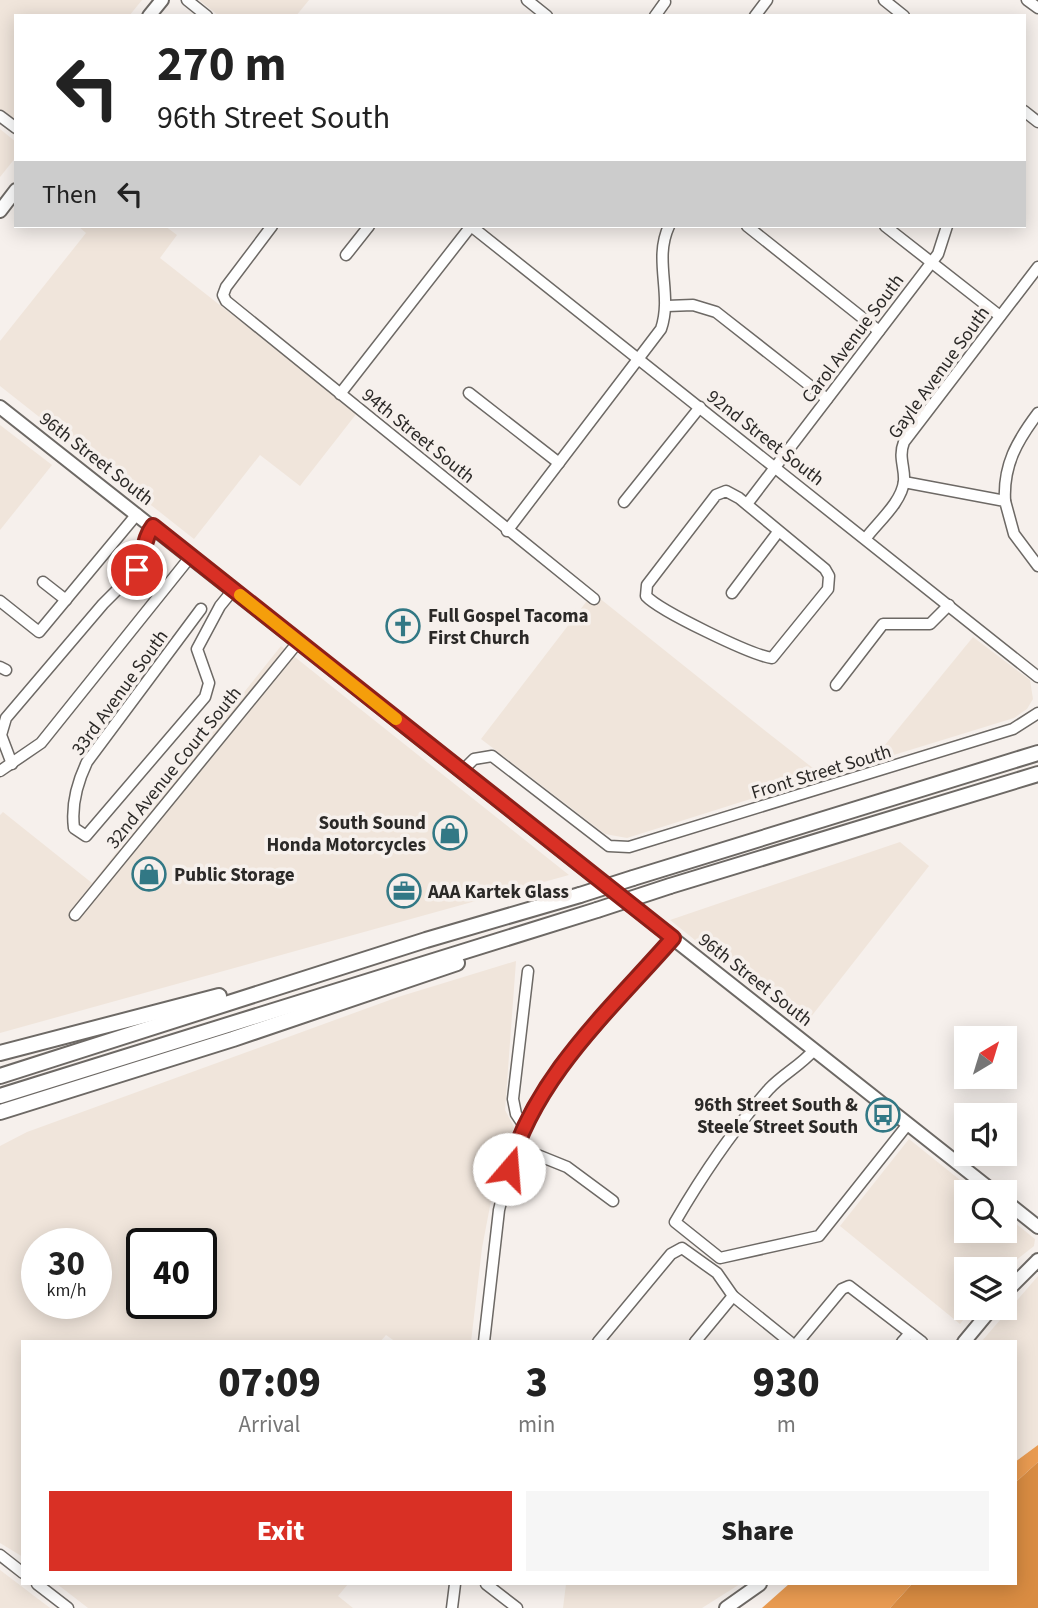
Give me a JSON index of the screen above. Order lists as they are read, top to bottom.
{
  "streets": {
    "main road": ["96th Street South"],
    "street": [
      "Carol Avenue South",
      "Gayle Avenue South",
      "94th Street South",
      "92nd Street South",
      "33rd Avenue South",
      "32nd Avenue Court South",
      "Front Street South"
    ]
  },
  "crossings": [
    ["Carol Avenue South", "92nd Street South"],
    ["96th Street South", "32nd Avenue Court South"],
    ["96th Street South", "Front Street South"],
    ["33rd Avenue South", "32nd Avenue Court South"]
  ],
  "places": {
    "church": ["Full Gospel Tacoma First Church"],
    "shop": ["South Sound Honda Motorcycles", "Public Storage"],
    "office": ["AAA Kartek Glass"],
    "bus stop": ["96th Street South & Steele Street South"]
  },
  "north": "top right",
  "page": {
    "turn": ["270 m", "96th Street South"],
    "then": "Then",
    "speed": "30 km/h",
    "limit": "40",
    "eta": [
      "07:09",
      "Arrival",
      "3",
      "min",
      "930",
      "m"
    ],
    "buttons": ["Exit", "Share"]
  }
}
